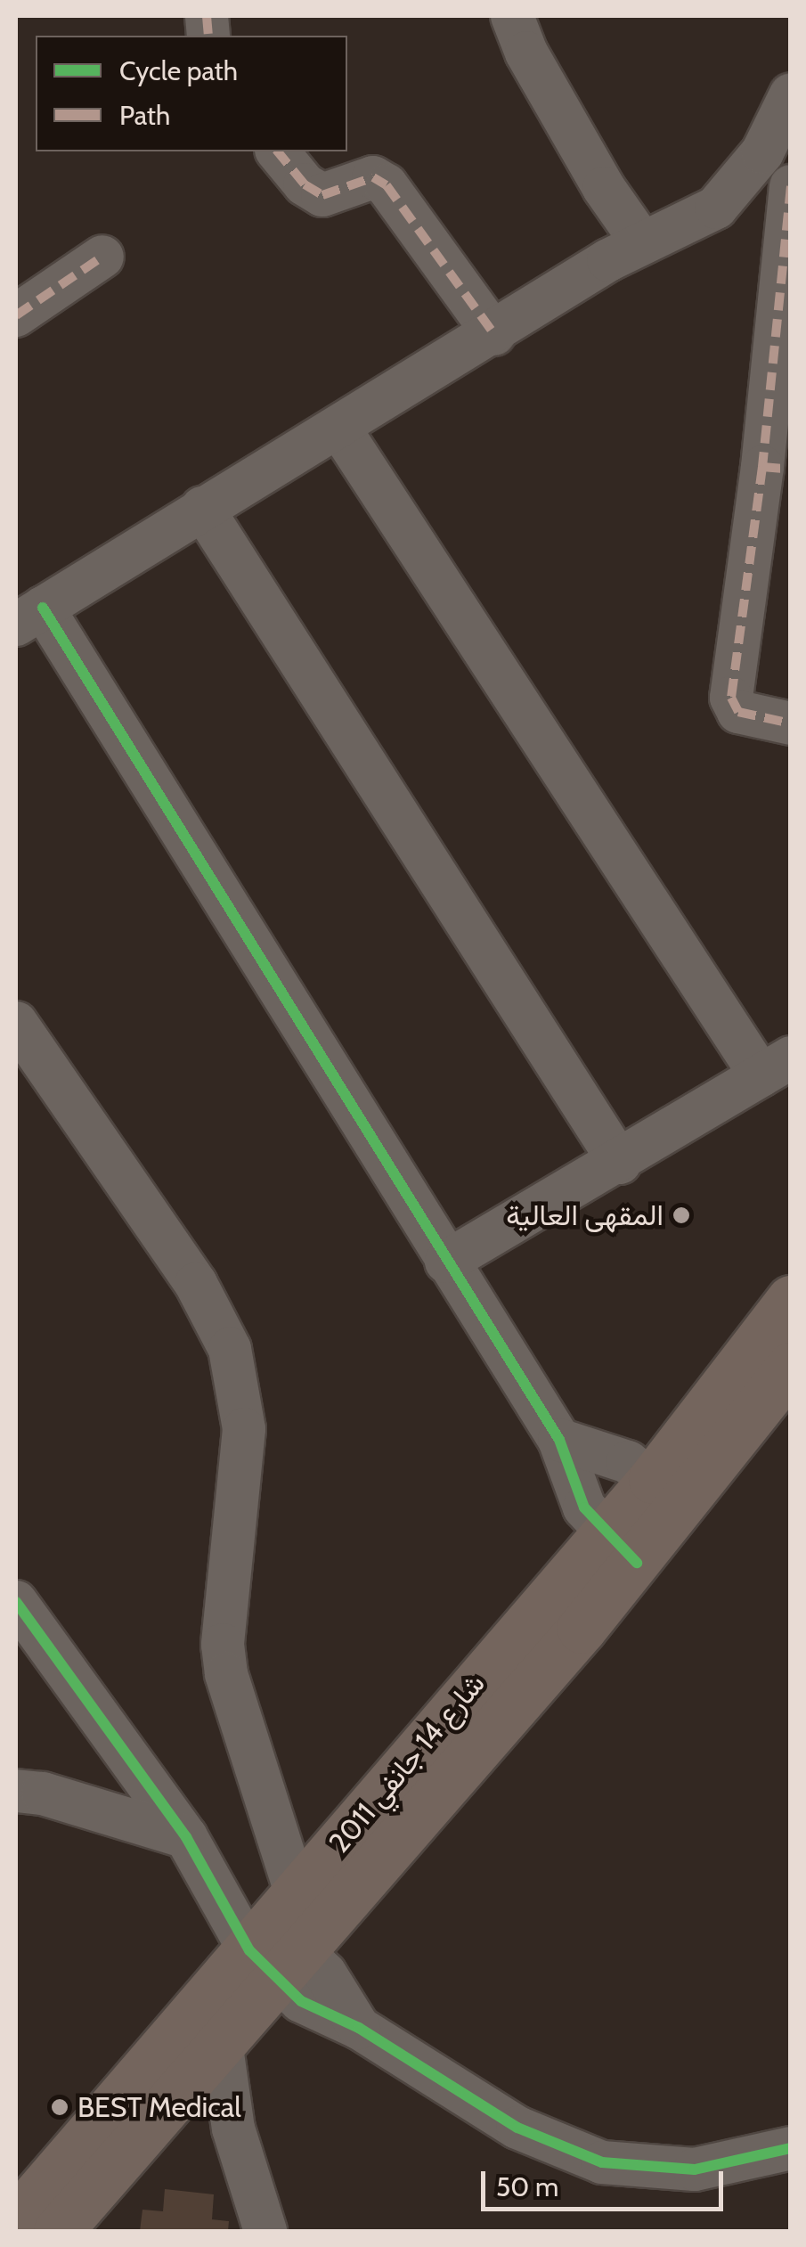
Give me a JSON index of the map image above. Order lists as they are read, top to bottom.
{
  "streets": {
    "main road": ["شارع 14 جانفي 2011"]
  },
  "places": ["المقهى العالية", "BEST Medical"],
  "legend": ["Cycle path", "Path"],
  "scale_bar": "50 m"
}
